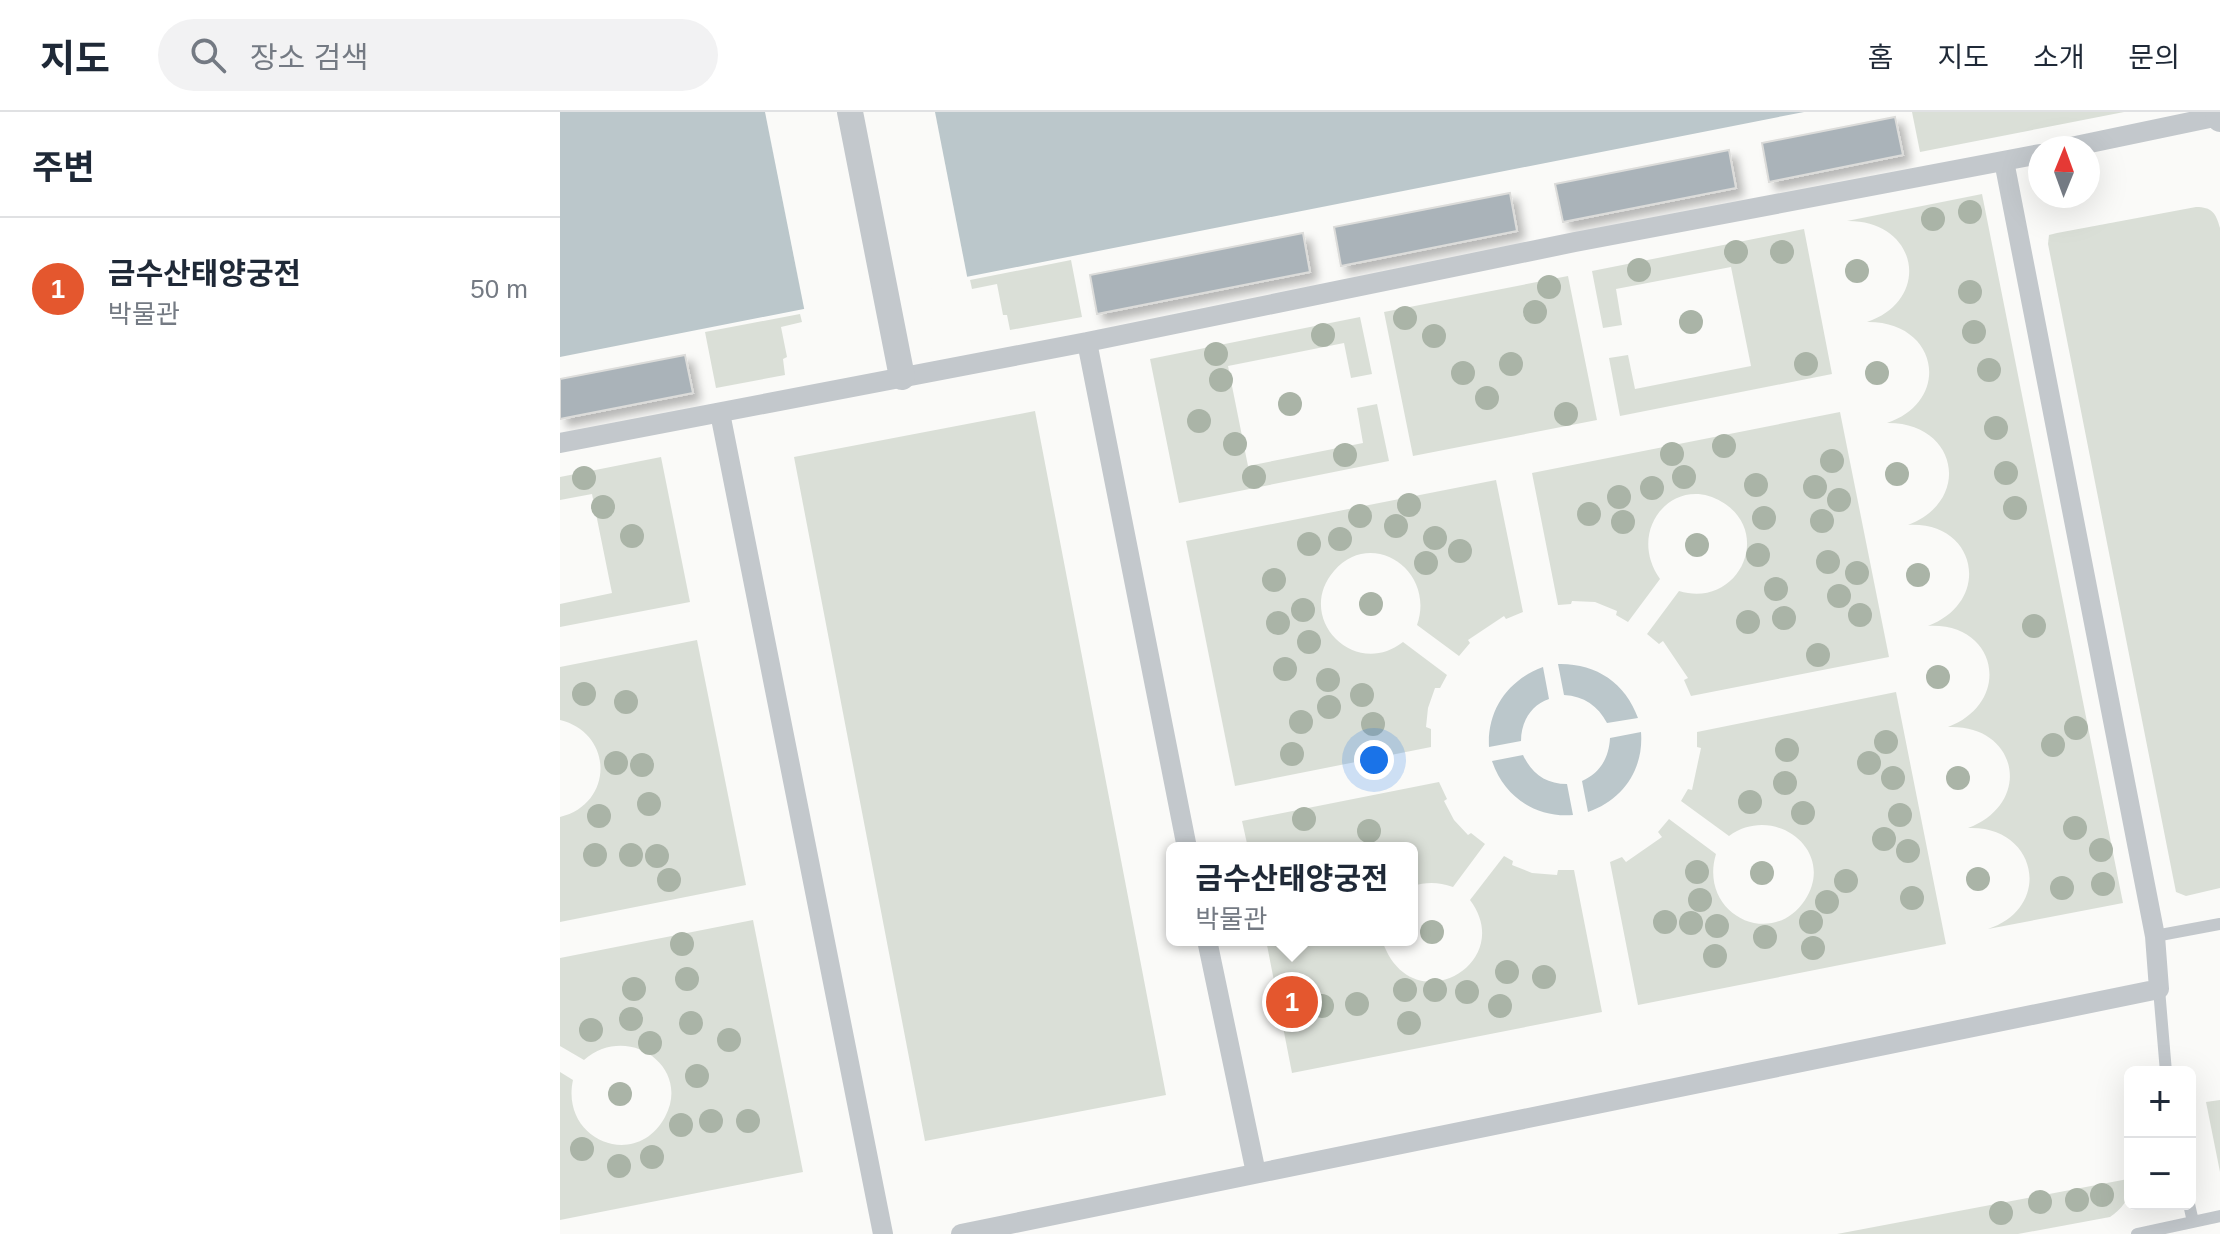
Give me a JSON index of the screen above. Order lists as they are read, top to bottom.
{
  "north": "top",
  "page": {
    "header": "지도",
    "search": "장소 검색",
    "nav": [
      "홈",
      "지도",
      "소개",
      "문의"
    ],
    "heading": "주변",
    "list": [
      {
        "mark": "1",
        "name": "금수산태양궁전",
        "note": "박물관",
        "value": "50 m"
      }
    ],
    "popup": ["금수산태양궁전", "박물관"],
    "pins": "1",
    "map_buttons": ["+", "−"]
  }
}
